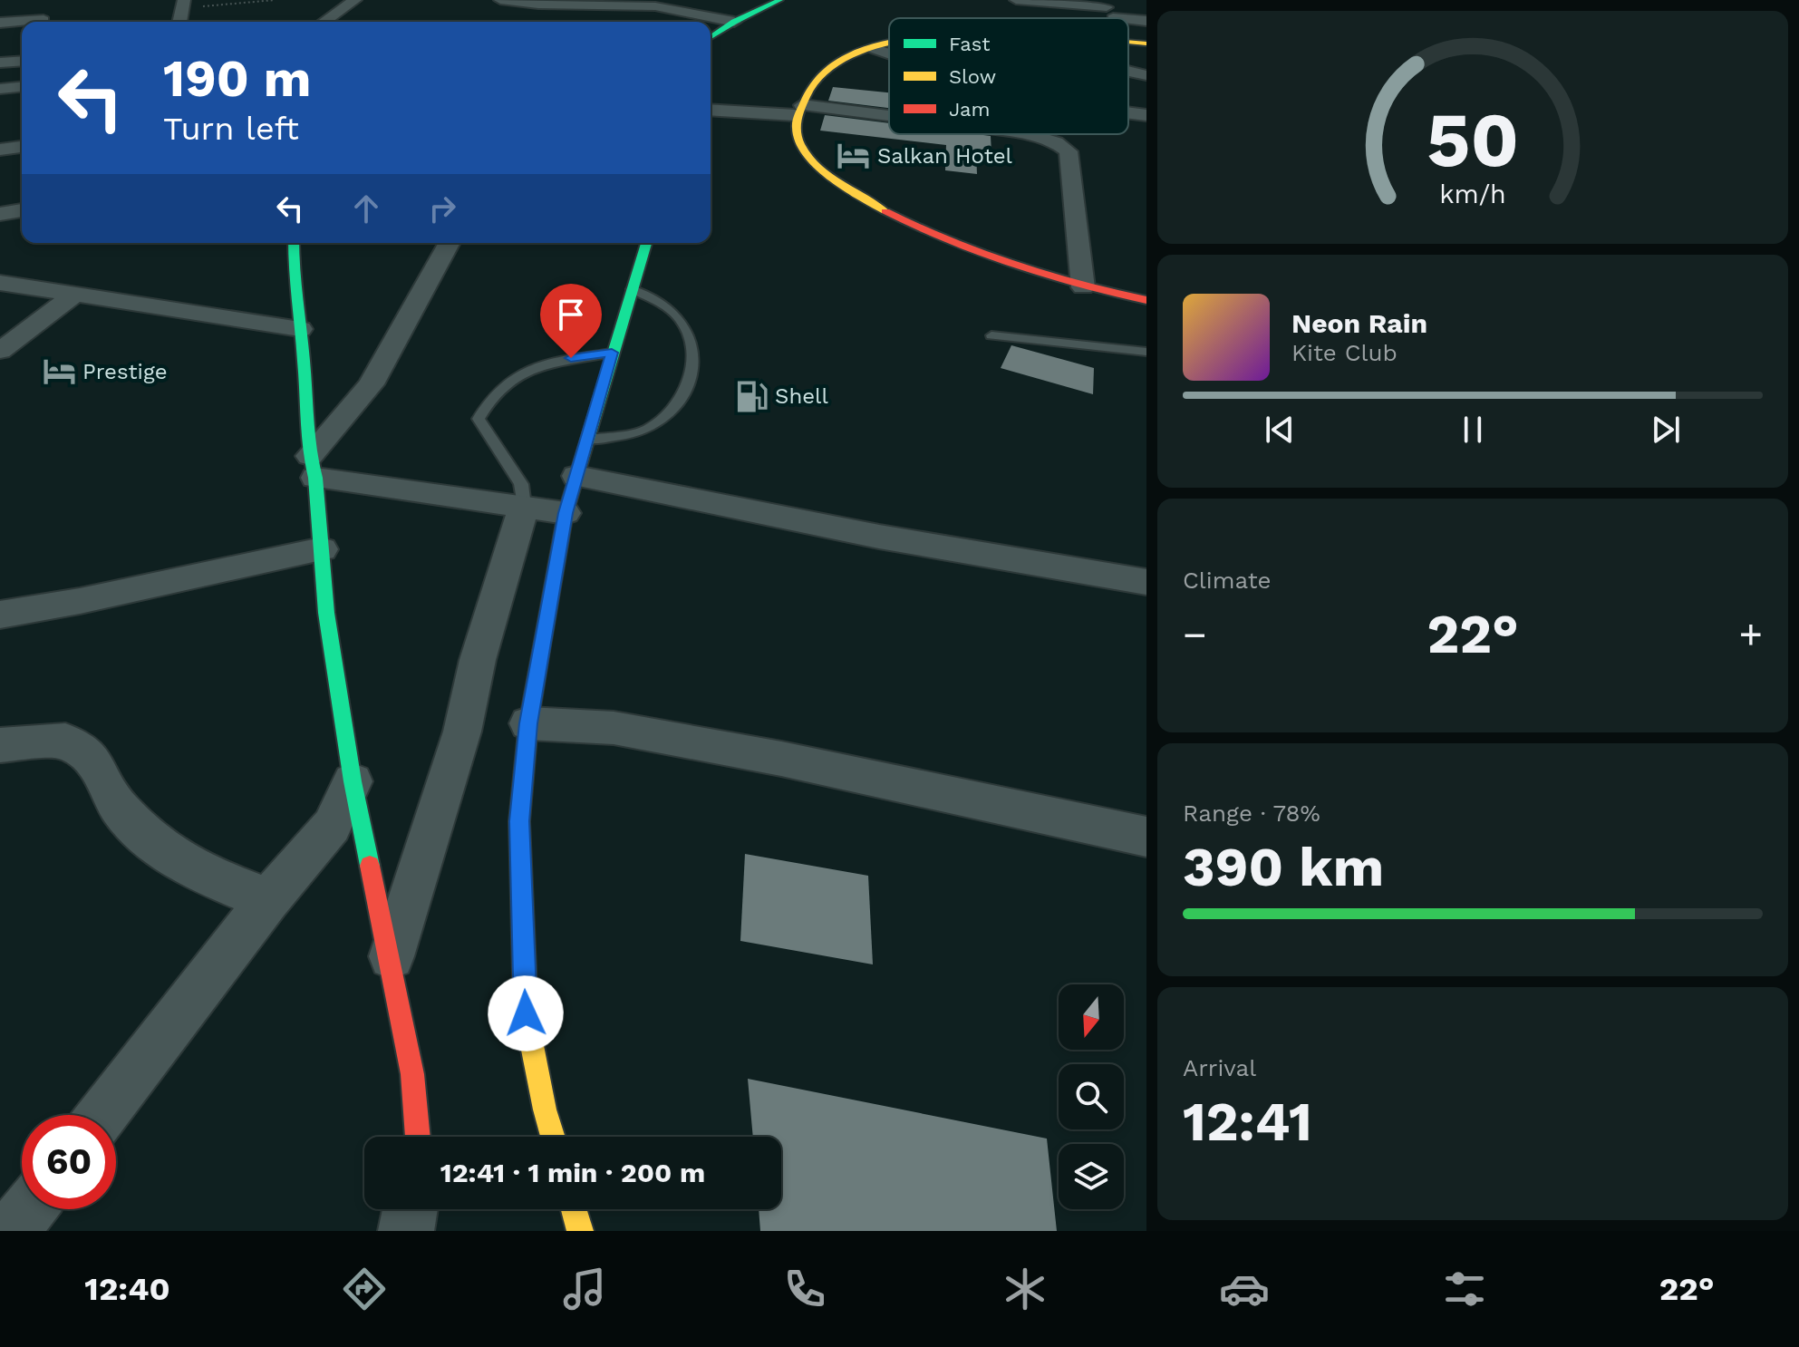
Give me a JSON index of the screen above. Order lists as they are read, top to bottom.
{
  "places": {
    "hotel": ["Salkan Hotel", "Prestige"],
    "fuel station": ["Shell"]
  },
  "legend": ["Fast", "Slow", "Jam"],
  "north": "bottom",
  "page": {
    "turn": ["190 m", "Turn left"],
    "song": ["Neon Rain", "Kite Club"],
    "tile": [
      "Climate",
      ["Range · 78%", "390 km"],
      ["Arrival", "12:41"]
    ],
    "heat": ["−", "22°", "+"],
    "limit": "60",
    "trip": "12:41 · 1 min · 200 m",
    "tabs": ["12:40", "22°"],
    "gauge": ["50", "km/h"]
  }
}
